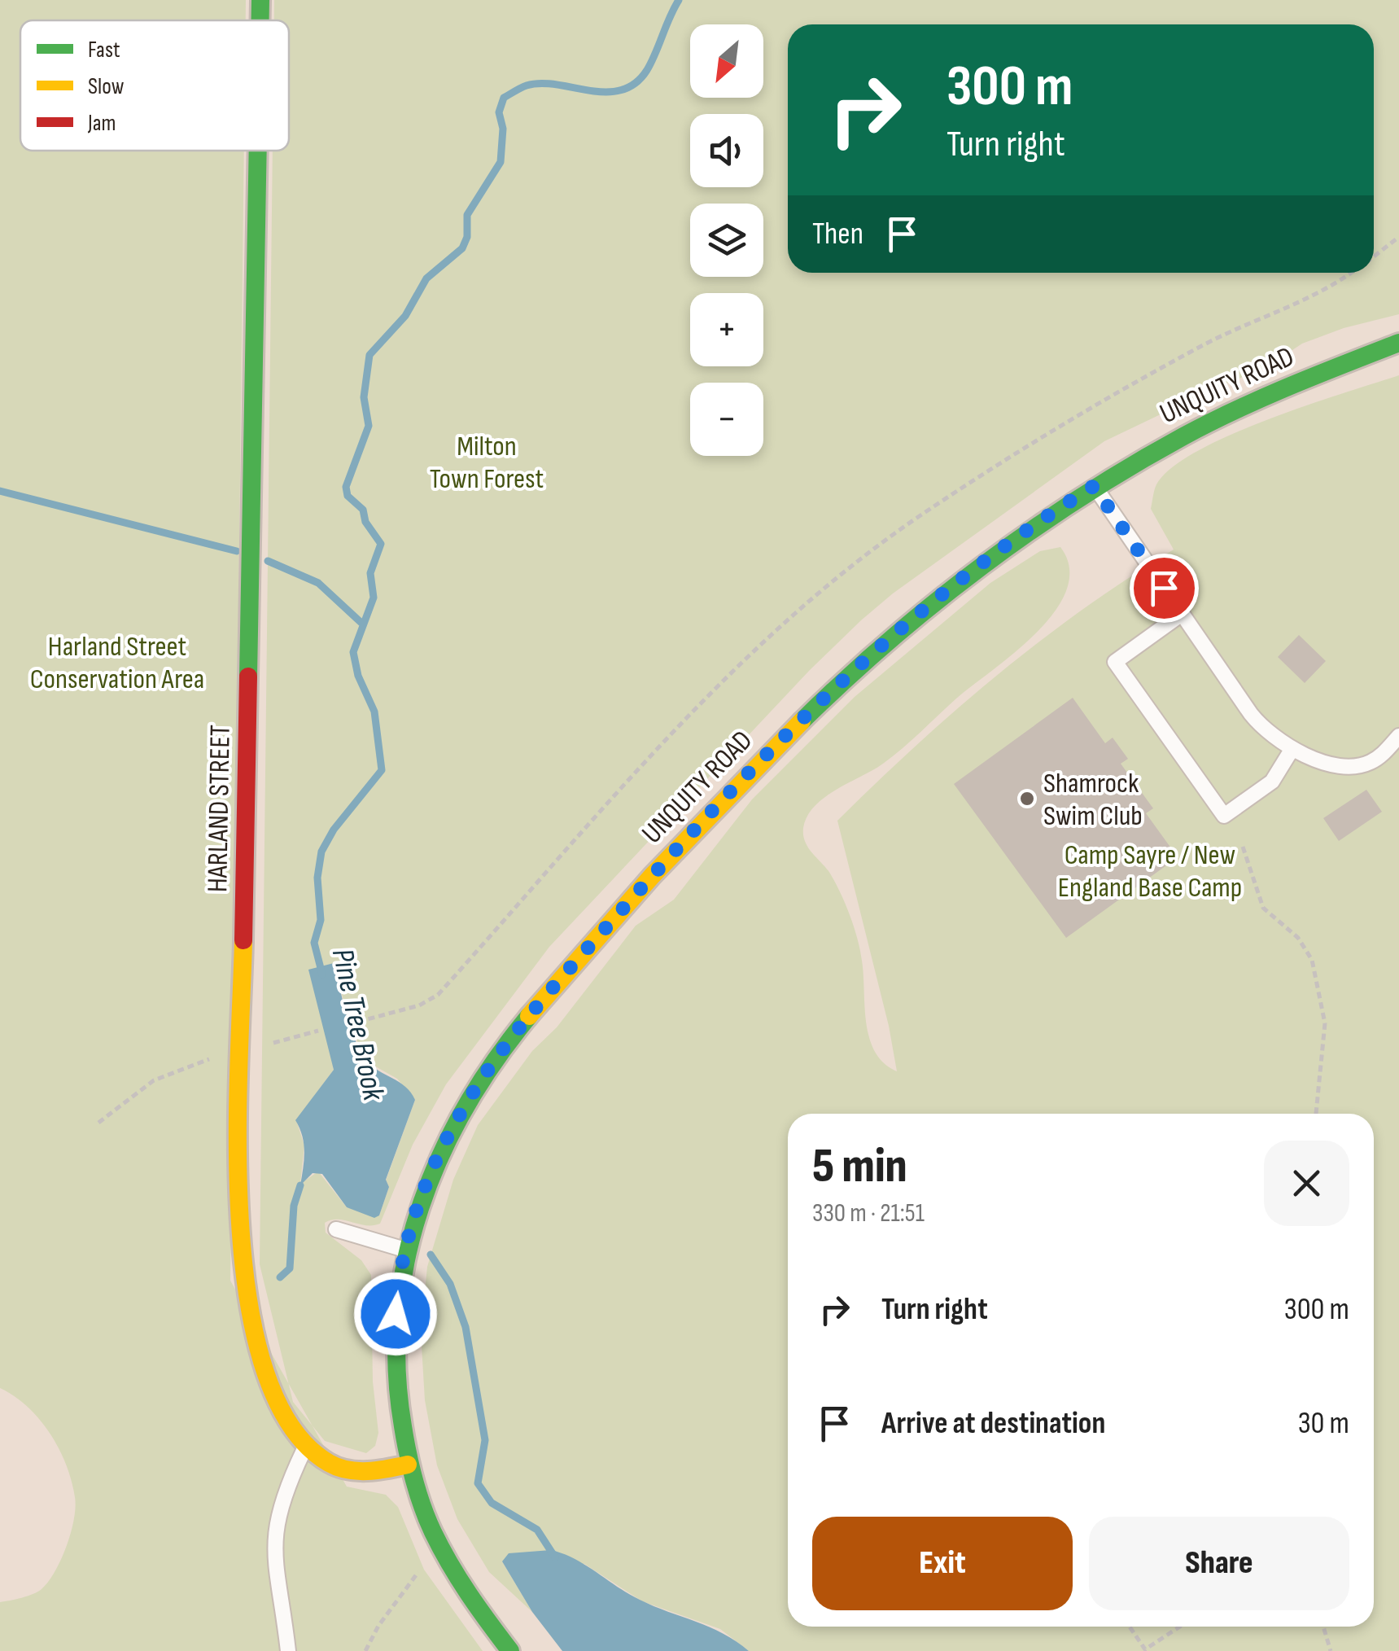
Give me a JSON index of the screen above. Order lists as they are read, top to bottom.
{
  "streets": {
    "main road": ["UNQUITY ROAD", "HARLAND STREET"]
  },
  "crossings": [
    ["UNQUITY ROAD", "HARLAND STREET"]
  ],
  "water": ["Pine Tree Brook"],
  "parks": ["Milton Town Forest", "Harland Street Conservation Area", "Camp Sayre / New England Base Camp"],
  "places": ["Shamrock Swim Club"],
  "legend": ["Fast", "Slow", "Jam"],
  "north": "bottom left",
  "page": {
    "map_buttons": ["+", "−"],
    "turn": ["300 m", "Turn right"],
    "then": "Then",
    "heading": ["5 min", "330 m · 21:51"],
    "list": [
      {
        "name": "Turn right",
        "value": "300 m"
      },
      {
        "name": "Arrive at destination",
        "value": "30 m"
      }
    ],
    "buttons": ["Exit", "Share"]
  }
}
